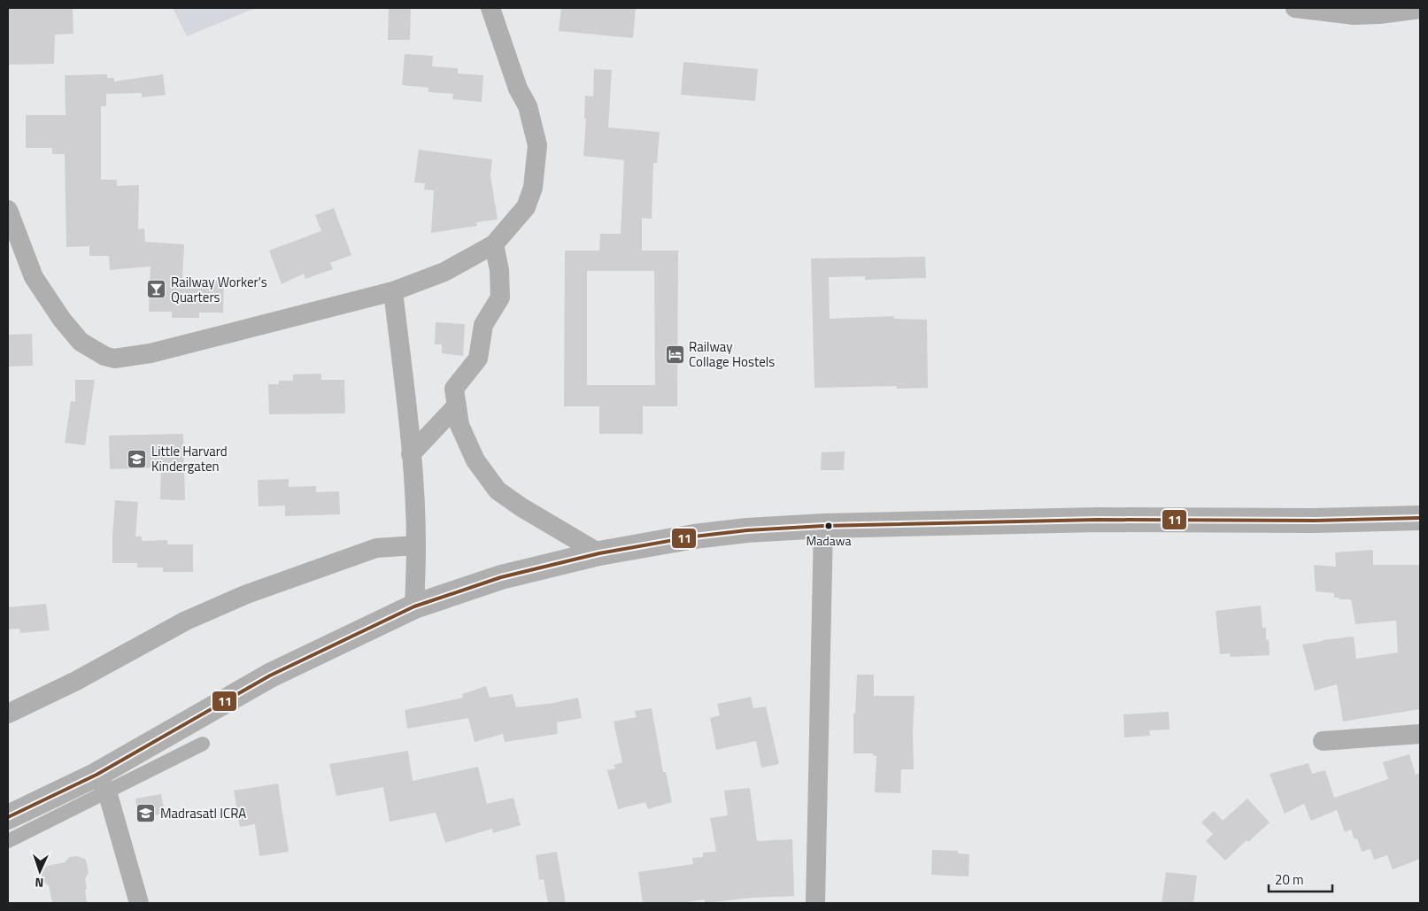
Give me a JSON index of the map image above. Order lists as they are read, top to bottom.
{
  "places": {
    "bar": ["Railway Worker's Quarters"],
    "hotel": ["Railway Collage Hostels"],
    "school or university": ["Little Harvard Kindergaten", "Madrasatl ICRA"],
    "other": ["Madawa"]
  },
  "lines": ["transit line 11"],
  "scale_bar": "20 m",
  "north": "bottom"
}
